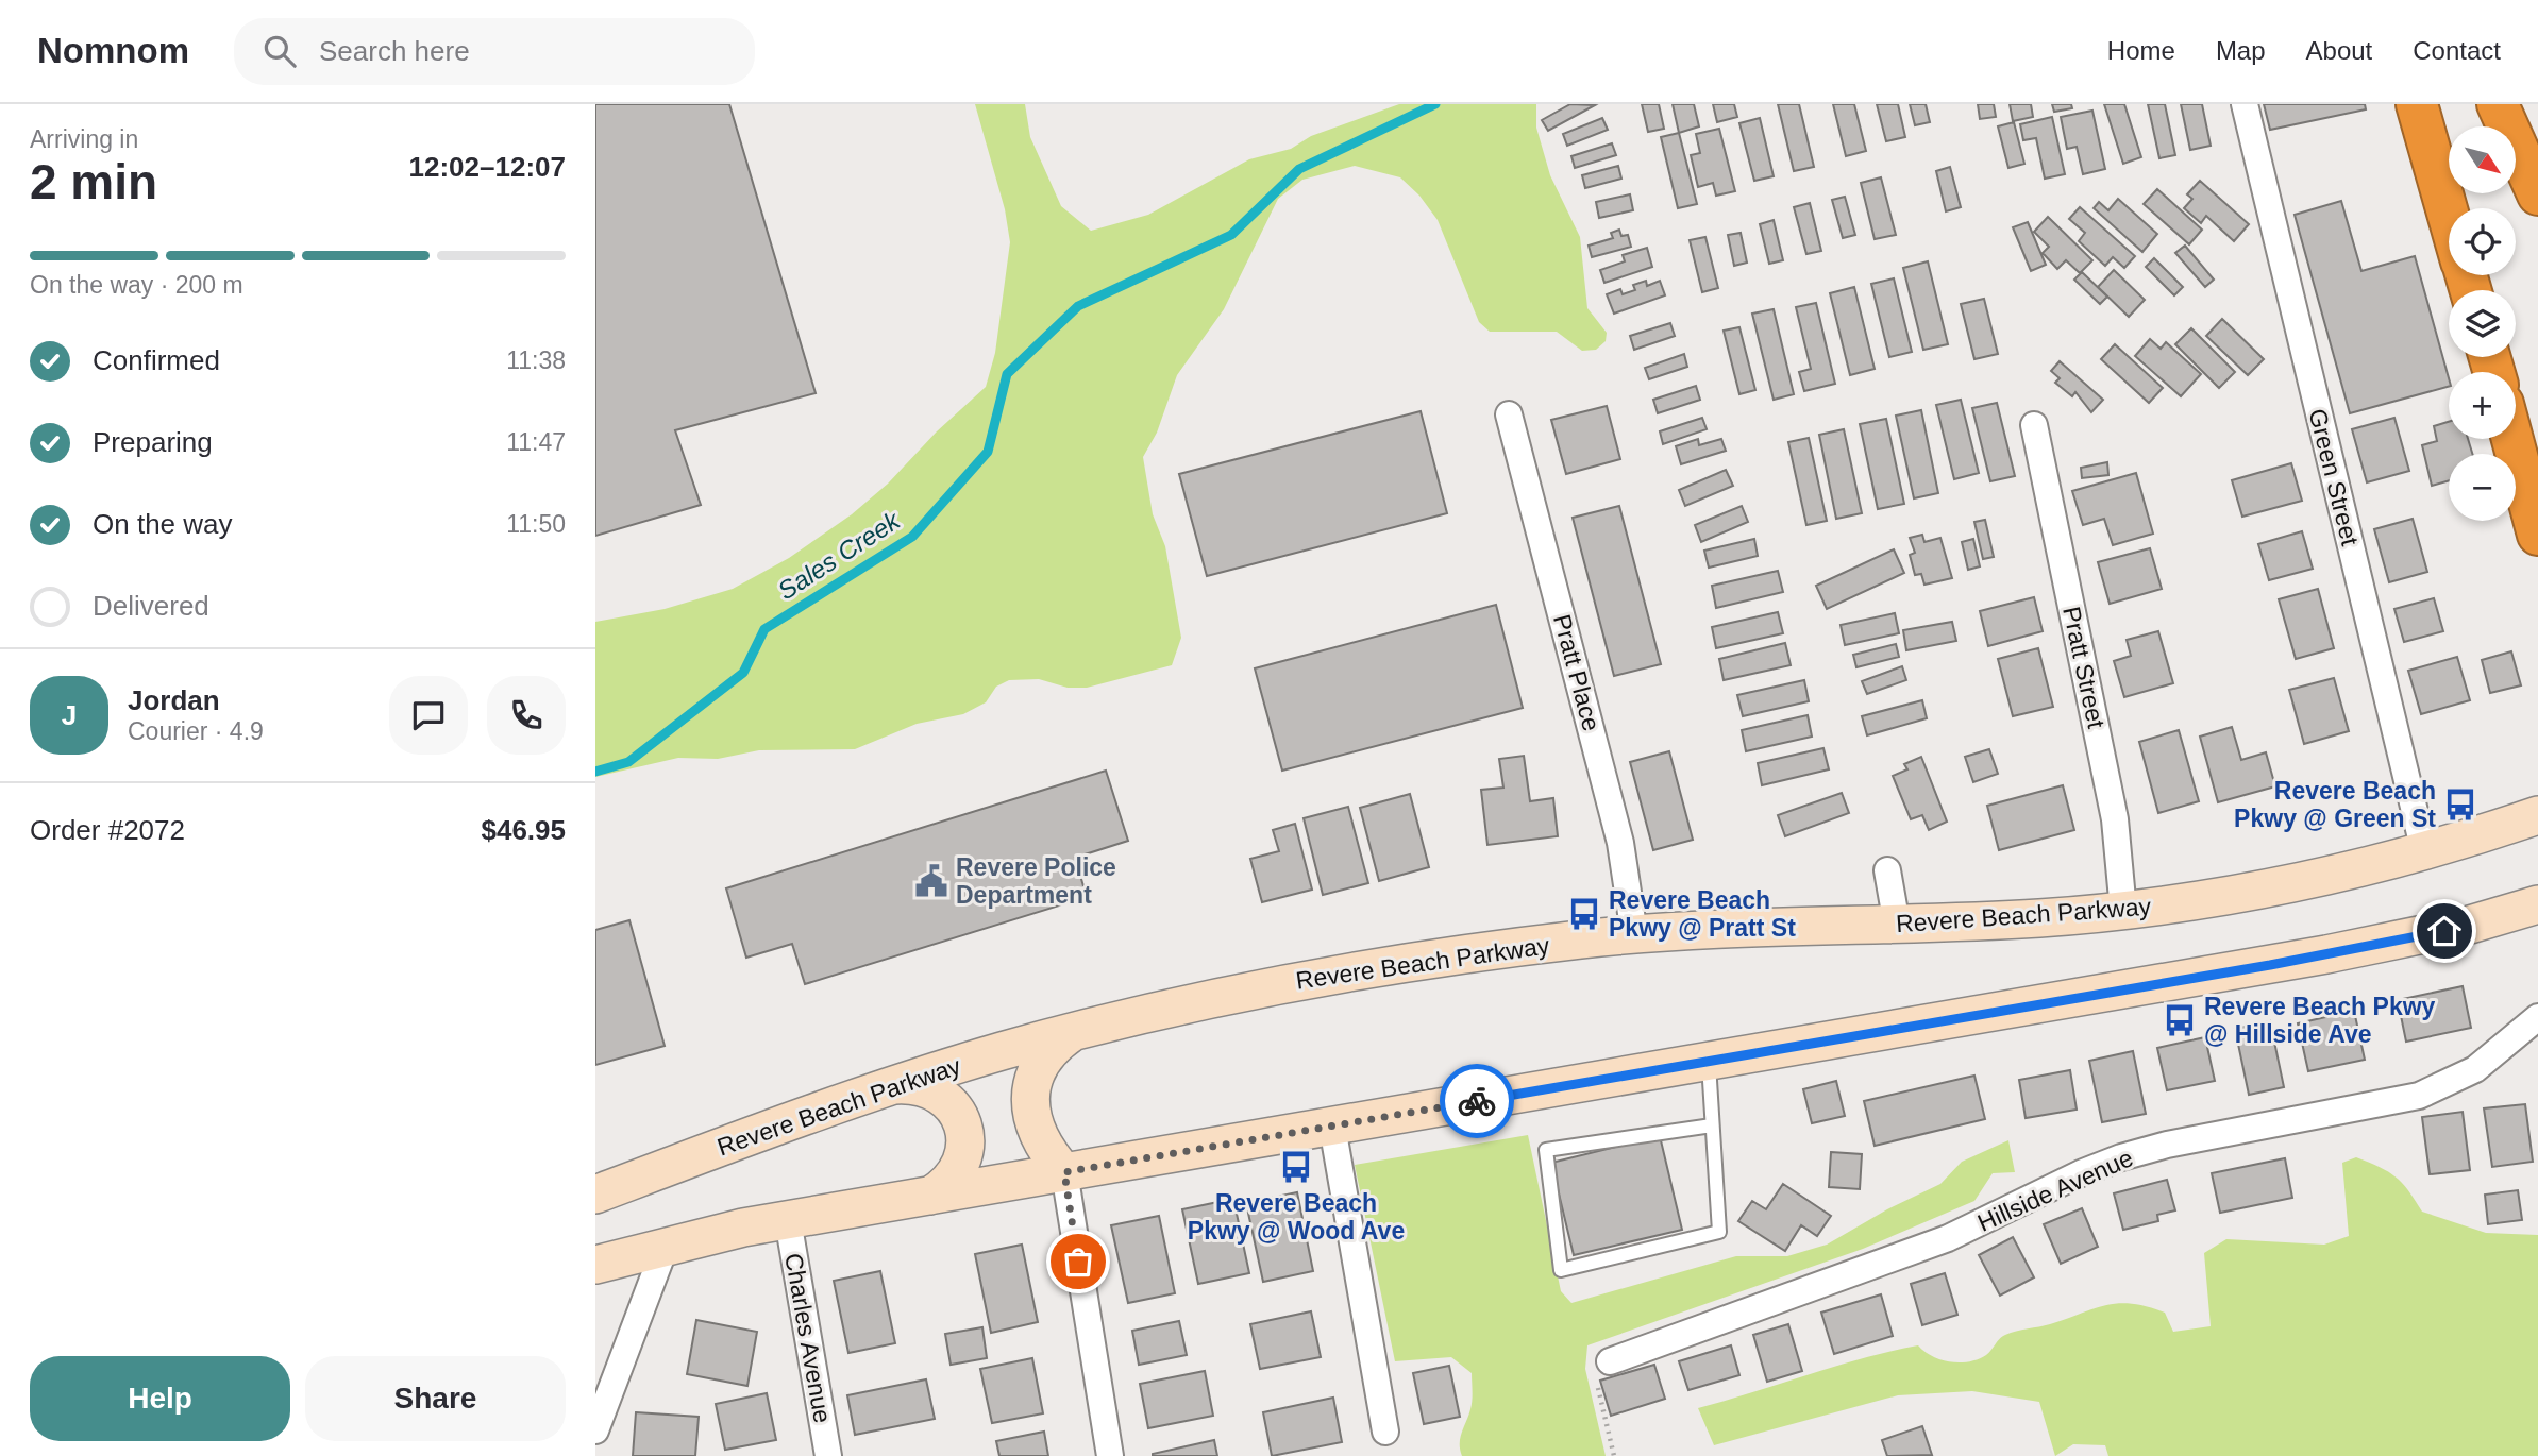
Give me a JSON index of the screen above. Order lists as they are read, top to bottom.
{
  "streets": {
    "main road": ["Revere Beach Parkway"],
    "street": [
      "Green Street",
      "Pratt Street",
      "Pratt Place",
      "Hillside Avenue",
      "Charles Avenue"
    ]
  },
  "crossings": [
    ["Green Street", "Revere Beach Parkway"],
    ["Pratt Street", "Revere Beach Parkway"],
    ["Pratt Place", "Revere Beach Parkway"]
  ],
  "water": ["Sales Creek"],
  "places": {
    "bus stop": [
      "Revere Beach Pkwy @ Green St",
      "Revere Beach Pkwy @ Pratt St",
      "Revere Beach Pkwy @ Hillside Ave",
      "Revere Beach Pkwy @ Wood Ave"
    ],
    "public building": ["Revere Police Department"]
  },
  "north": "bottom right",
  "page": {
    "header": "Nomnom",
    "search": "Search here",
    "nav": [
      "Home",
      "Map",
      "About",
      "Contact"
    ],
    "heading": ["2 min", "Arriving in", "12:02–12:07"],
    "panel": [
      "Jordan",
      "Courier · 4.9",
      "Order #2072",
      "$46.95"
    ],
    "map_buttons": ["+", "−"],
    "bar": "On the way · 200 m",
    "list": [
      ["Confirmed", "11:38"],
      ["Preparing", "11:47"],
      ["On the way", "11:50"],
      "Delivered"
    ],
    "round": "J",
    "buttons": ["Help", "Share"]
  }
}
